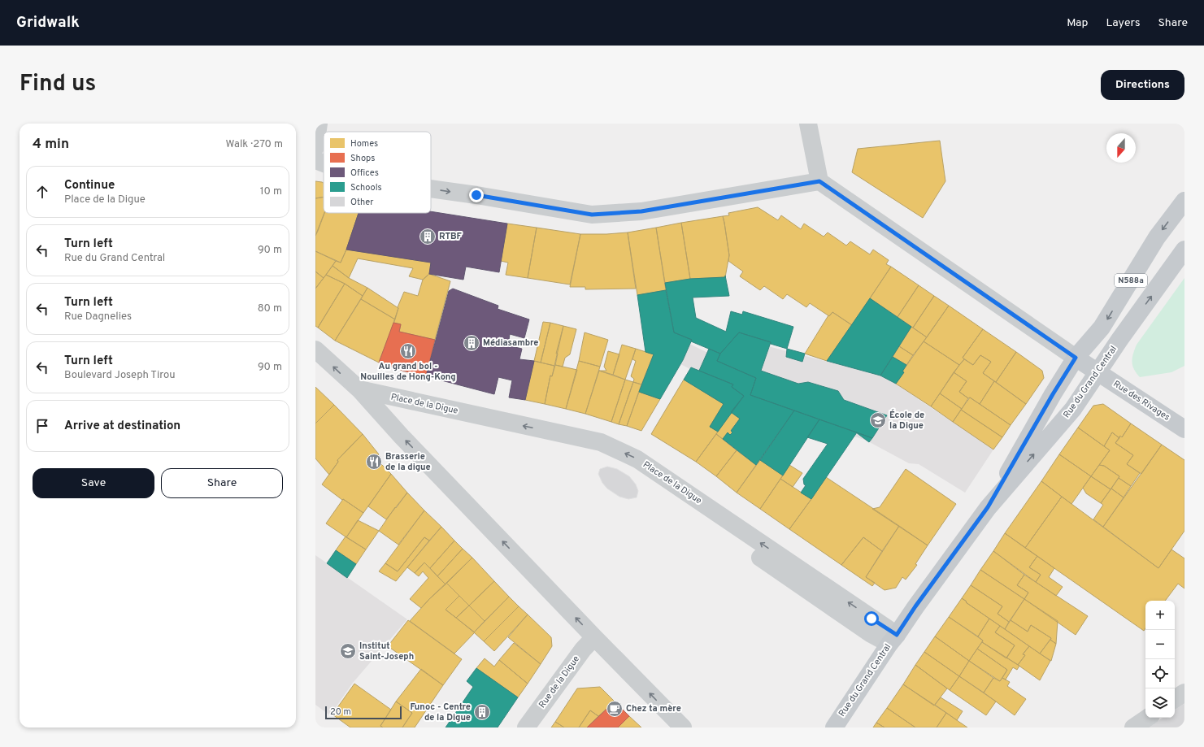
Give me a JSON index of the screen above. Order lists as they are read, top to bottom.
{
  "streets": {
    "main road": ["N588a", "Rue du Grand Central", "Rue des Rivages"],
    "street": ["Place de la Digue", "Rue de la Digue"]
  },
  "crossings": [
    ["Rue du Grand Central", "Rue des Rivages"],
    ["Rue du Grand Central", "Place de la Digue"]
  ],
  "places": {
    "building": ["RTBF", "Médiasambre", "Funoc - Centre de la Digue"],
    "restaurant": ["Au grand bol - Nouilles de Hong-Kong", "Brasserie de la digue"],
    "school or university": ["École de la Digue", "Institut Saint-Joseph"],
    "cafe": ["Chez ta mère"]
  },
  "legend": [
    "Homes",
    "Shops",
    "Offices",
    "Schools",
    "Other"
  ],
  "scale_bar": "20 m",
  "north": "bottom",
  "page": {
    "header": "Gridwalk",
    "nav": ["Map", "Layers", "Share"],
    "title": "Find us",
    "buttons": [
      "Directions",
      ["Save", "Share"]
    ],
    "heading": ["4 min", "Walk · 270 m"],
    "list": [
      ["Continue", "Place de la Digue", "10 m"],
      ["Turn left", "Rue du Grand Central", "90 m"],
      ["Turn left", "Rue Dagnelies", "80 m"],
      ["Turn left", "Boulevard Joseph Tirou", "90 m"],
      "Arrive at destination"
    ],
    "map_buttons": ["+", "−"],
    "scale": "20 m"
  }
}
